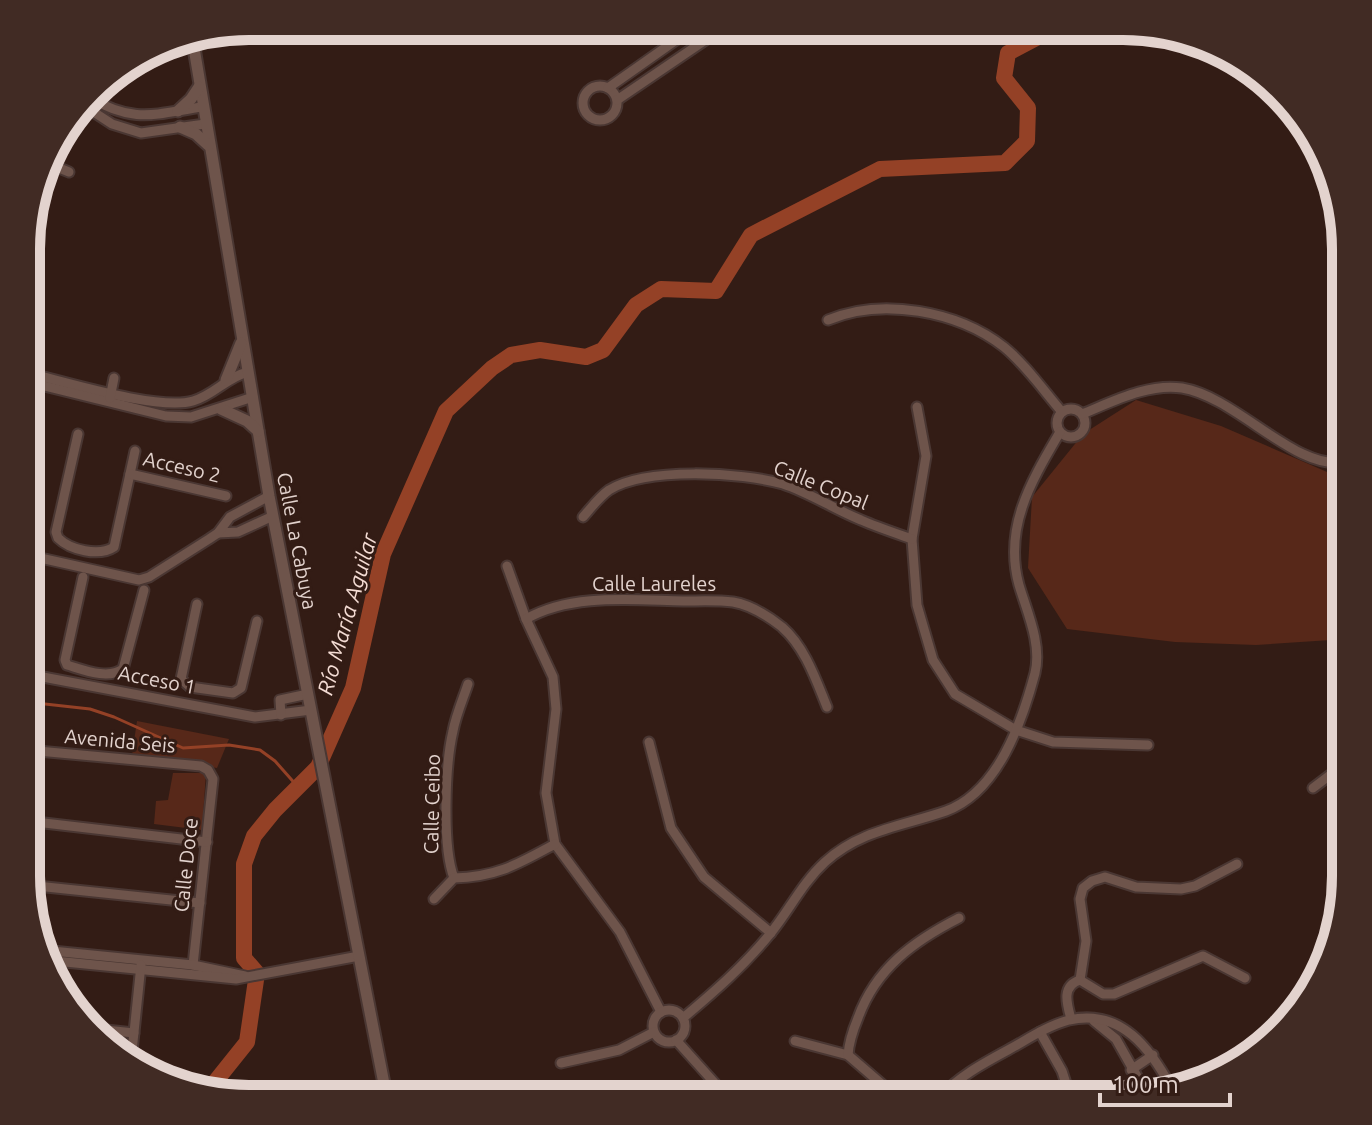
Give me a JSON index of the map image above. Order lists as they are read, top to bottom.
{
  "streets": {
    "street": [
      "Acceso 2",
      "Calle Copal",
      "Calle La Cabuya",
      "Calle Laureles",
      "Acceso 1",
      "Avenida Seis",
      "Calle Ceibo",
      "Calle Doce"
    ]
  },
  "crossings": [
    ["Calle La Cabuya", "Acceso 1"],
    ["Avenida Seis", "Calle Doce"]
  ],
  "water": ["Río María Aguilar"],
  "scale_bar": "100 m"
}
